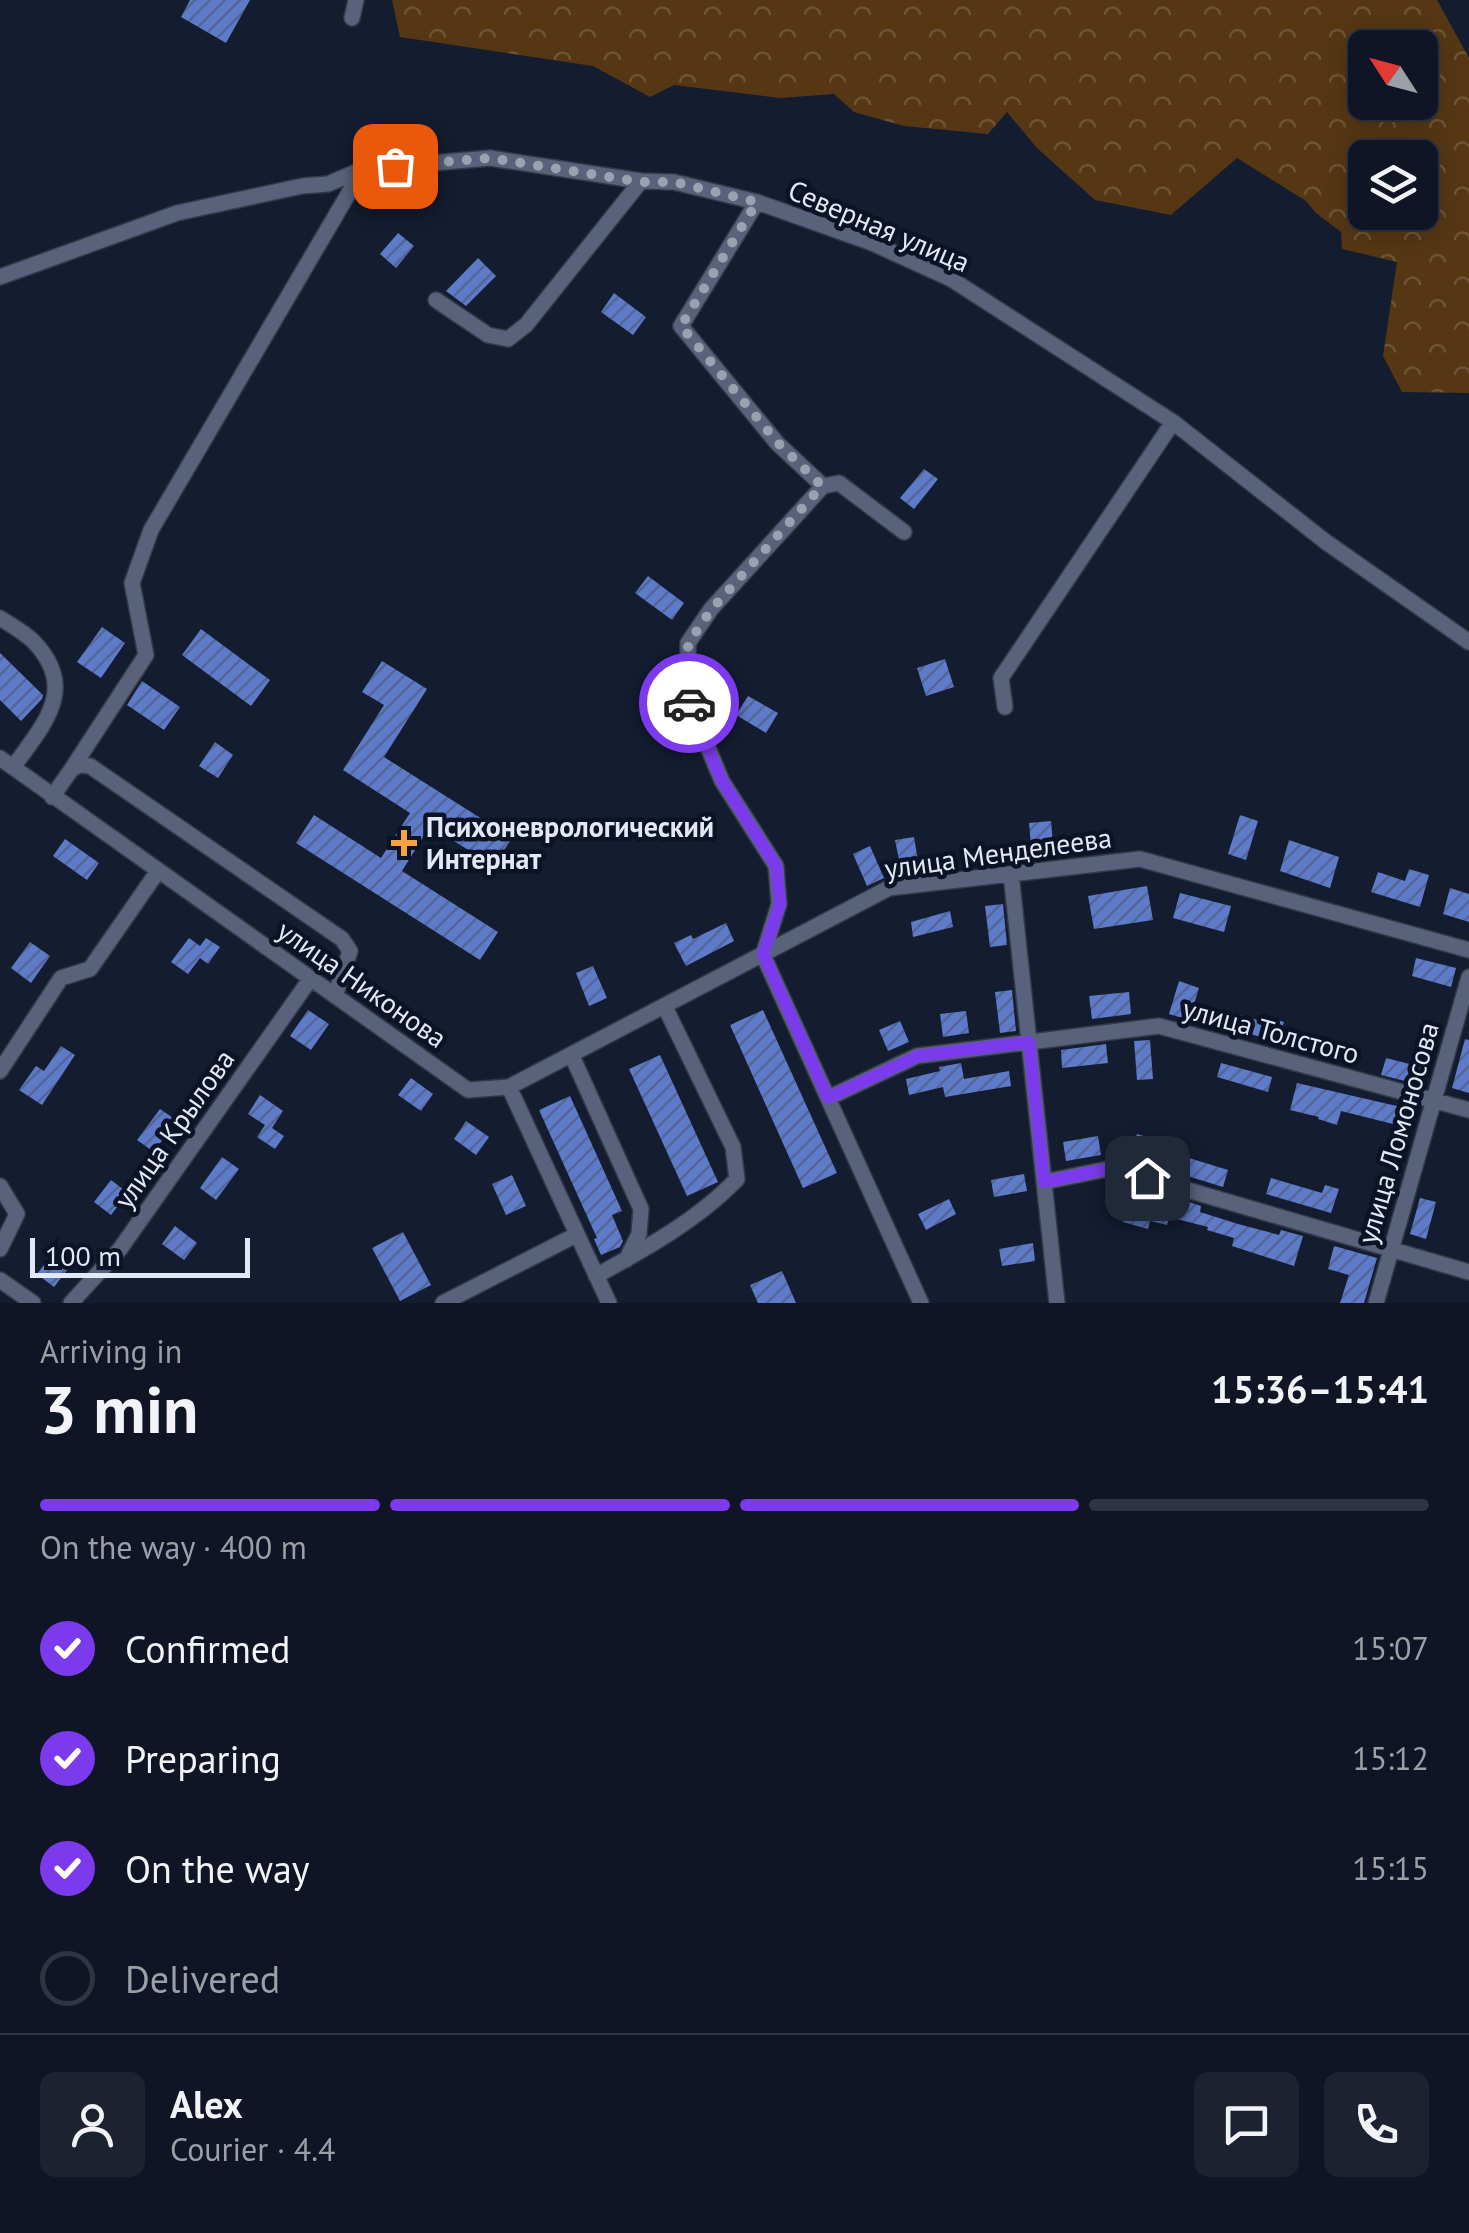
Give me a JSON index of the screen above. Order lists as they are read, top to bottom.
{
  "streets": {
    "street": [
      "Северная улица",
      "улица Менделеева",
      "улица Никонова",
      "улица Толстого",
      "улица Крылова",
      "улица Ломоносова"
    ]
  },
  "crossings": [
    ["улица Менделеева", "улица Никонова"],
    ["улица Никонова", "улица Крылова"],
    ["улица Толстого", "улица Ломоносова"]
  ],
  "places": {
    "health": ["Психоневрологический Интернат"]
  },
  "scale_bar": "100 m",
  "north": "top left",
  "page": {
    "scale": "100 m",
    "heading": ["3 min", "Arriving in", "15:36–15:41"],
    "panel": ["Alex", "Courier · 4.4"],
    "bar": "On the way · 400 m",
    "list": [
      ["Confirmed", "15:07"],
      ["Preparing", "15:12"],
      ["On the way", "15:15"],
      "Delivered"
    ]
  }
}
